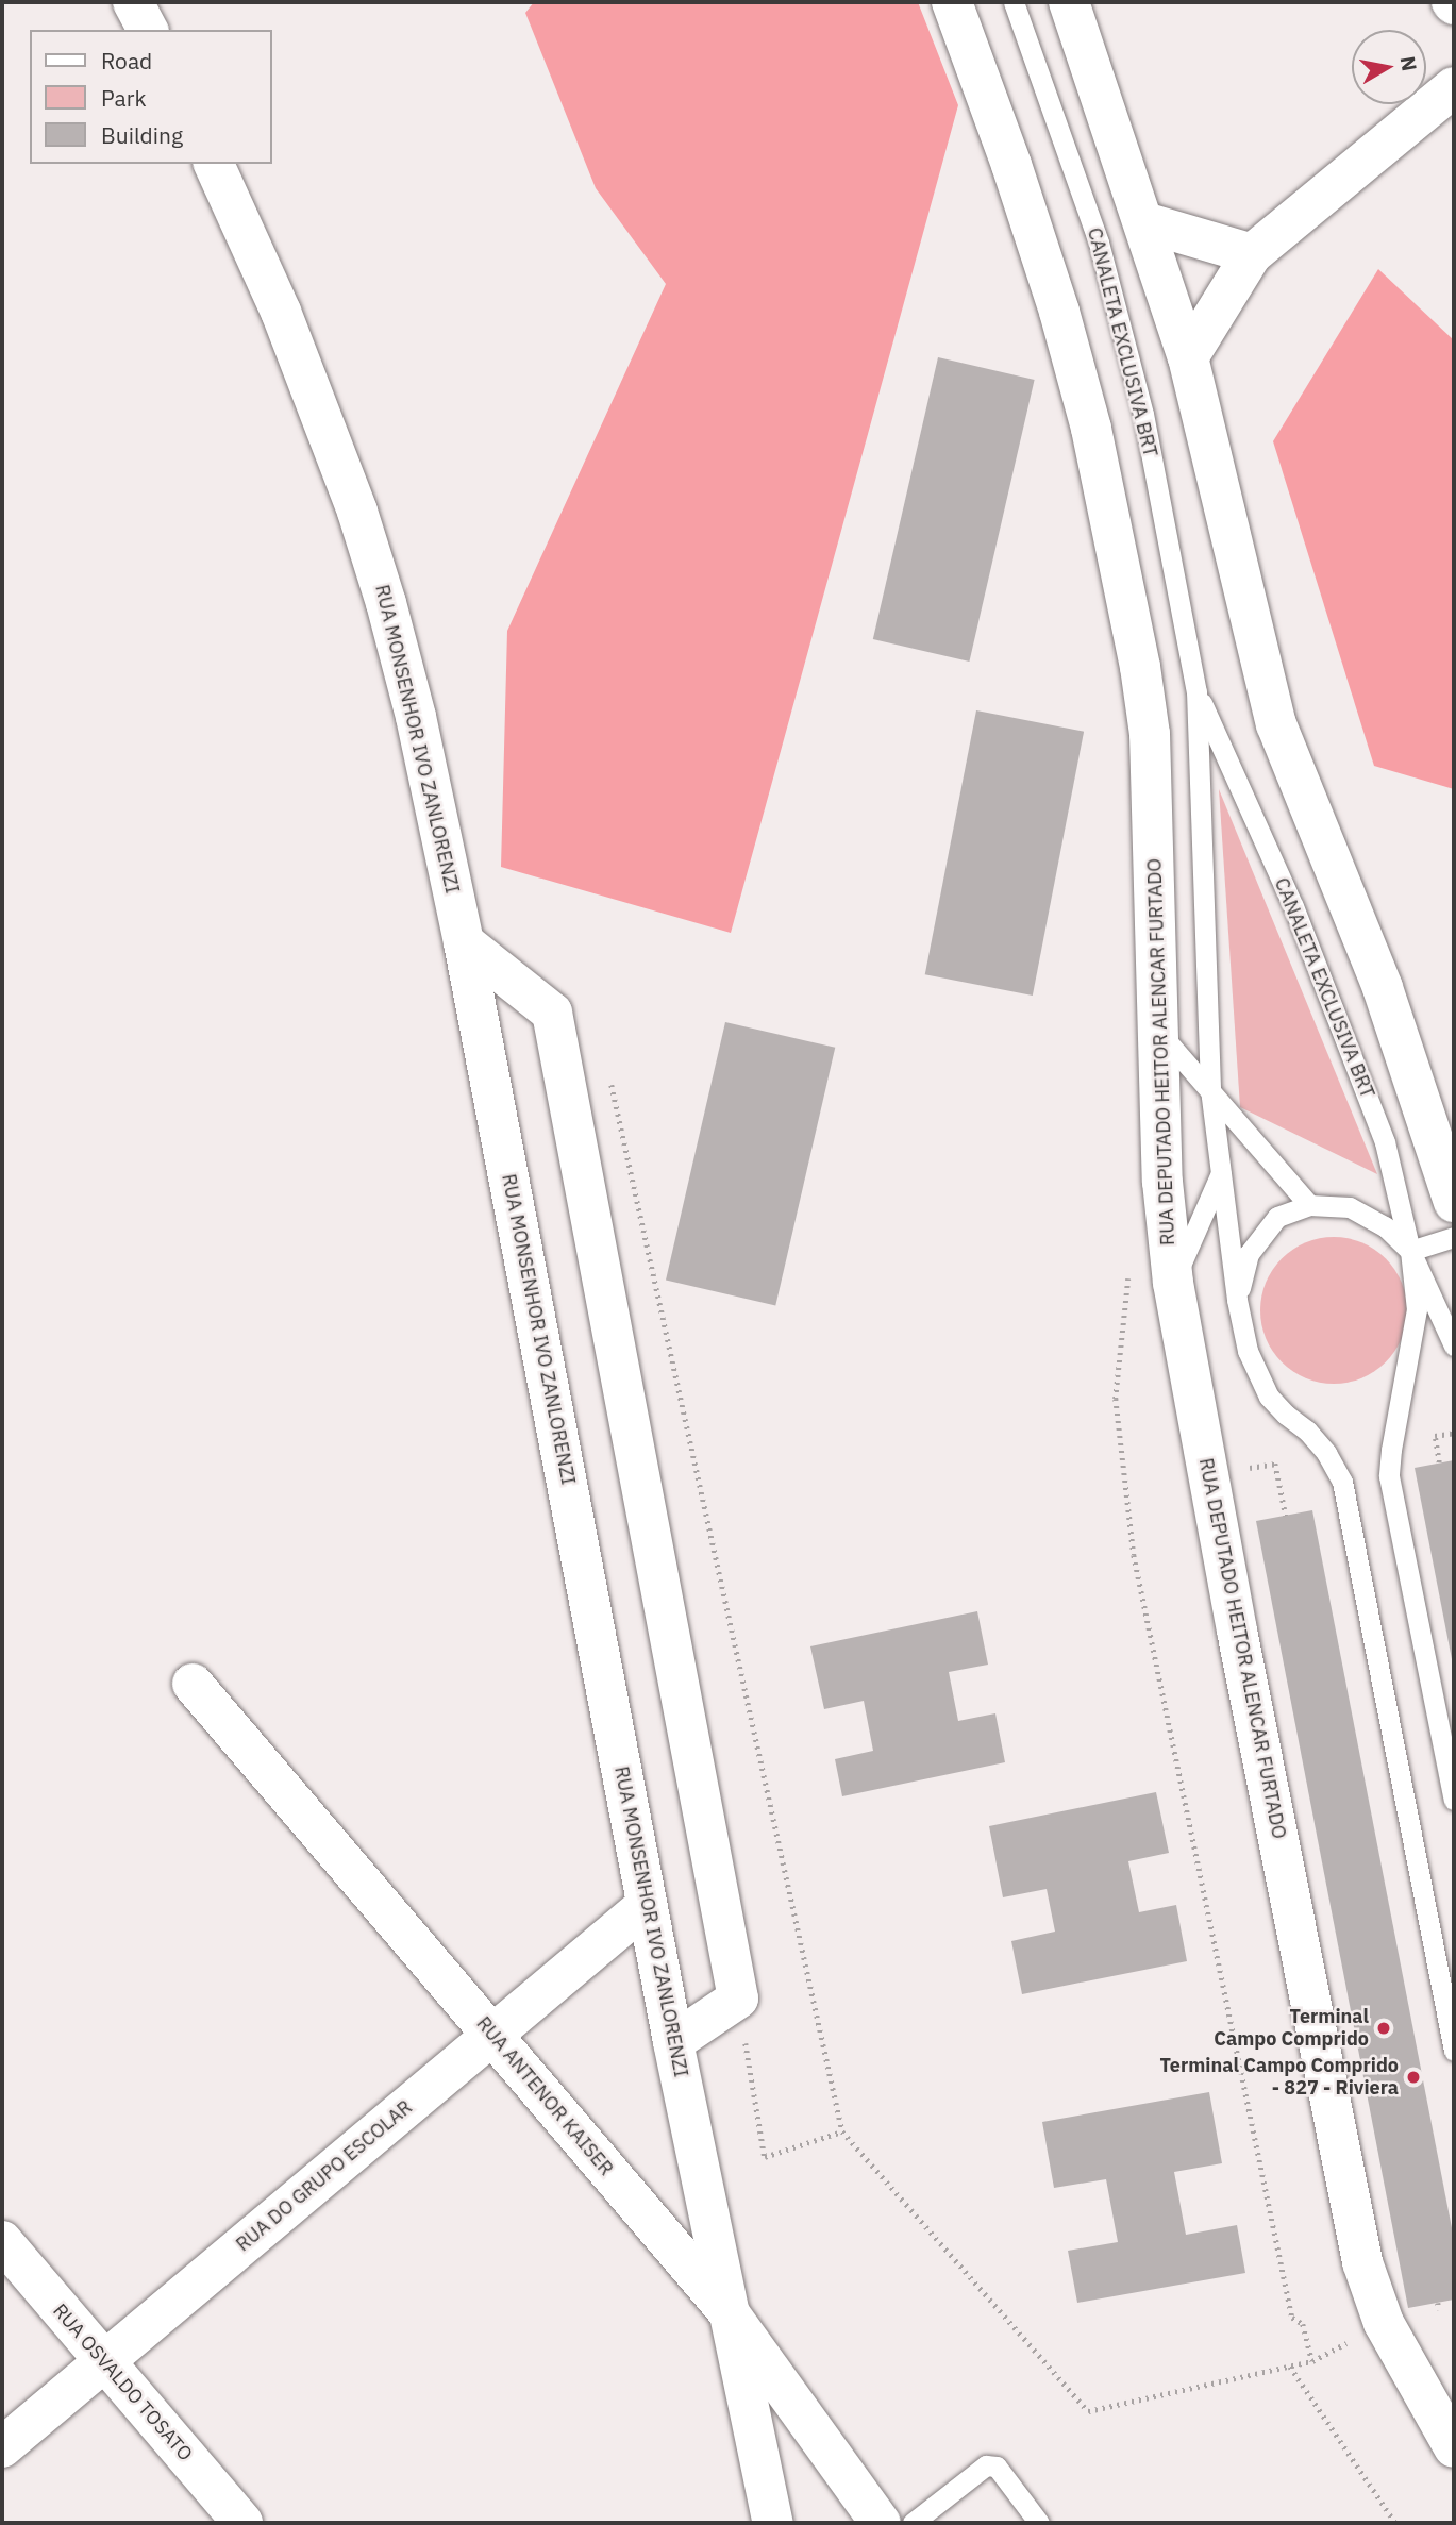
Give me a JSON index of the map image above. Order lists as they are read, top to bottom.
{
  "streets": {
    "street": [
      "RUA MONSENHOR IVO ZANLORENZI",
      "RUA DEPUTADO HEITOR ALENCAR FURTADO",
      "RUA ANTENOR KAISER",
      "RUA DO GRUPO ESCOLAR",
      "RUA OSVALDO TOSATO"
    ],
    "lane": ["CANALETA EXCLUSIVA BRT"]
  },
  "crossings": [
    ["RUA MONSENHOR IVO ZANLORENZI", "RUA ANTENOR KAISER"],
    ["RUA MONSENHOR IVO ZANLORENZI", "RUA DO GRUPO ESCOLAR"],
    ["RUA ANTENOR KAISER", "RUA DO GRUPO ESCOLAR"],
    ["RUA DO GRUPO ESCOLAR", "RUA OSVALDO TOSATO"]
  ],
  "places": ["Terminal Campo Comprido", "Terminal Campo Comprido - 827 - Riviera"],
  "legend": ["Road", "Park", "Building"],
  "north": "right"
}
